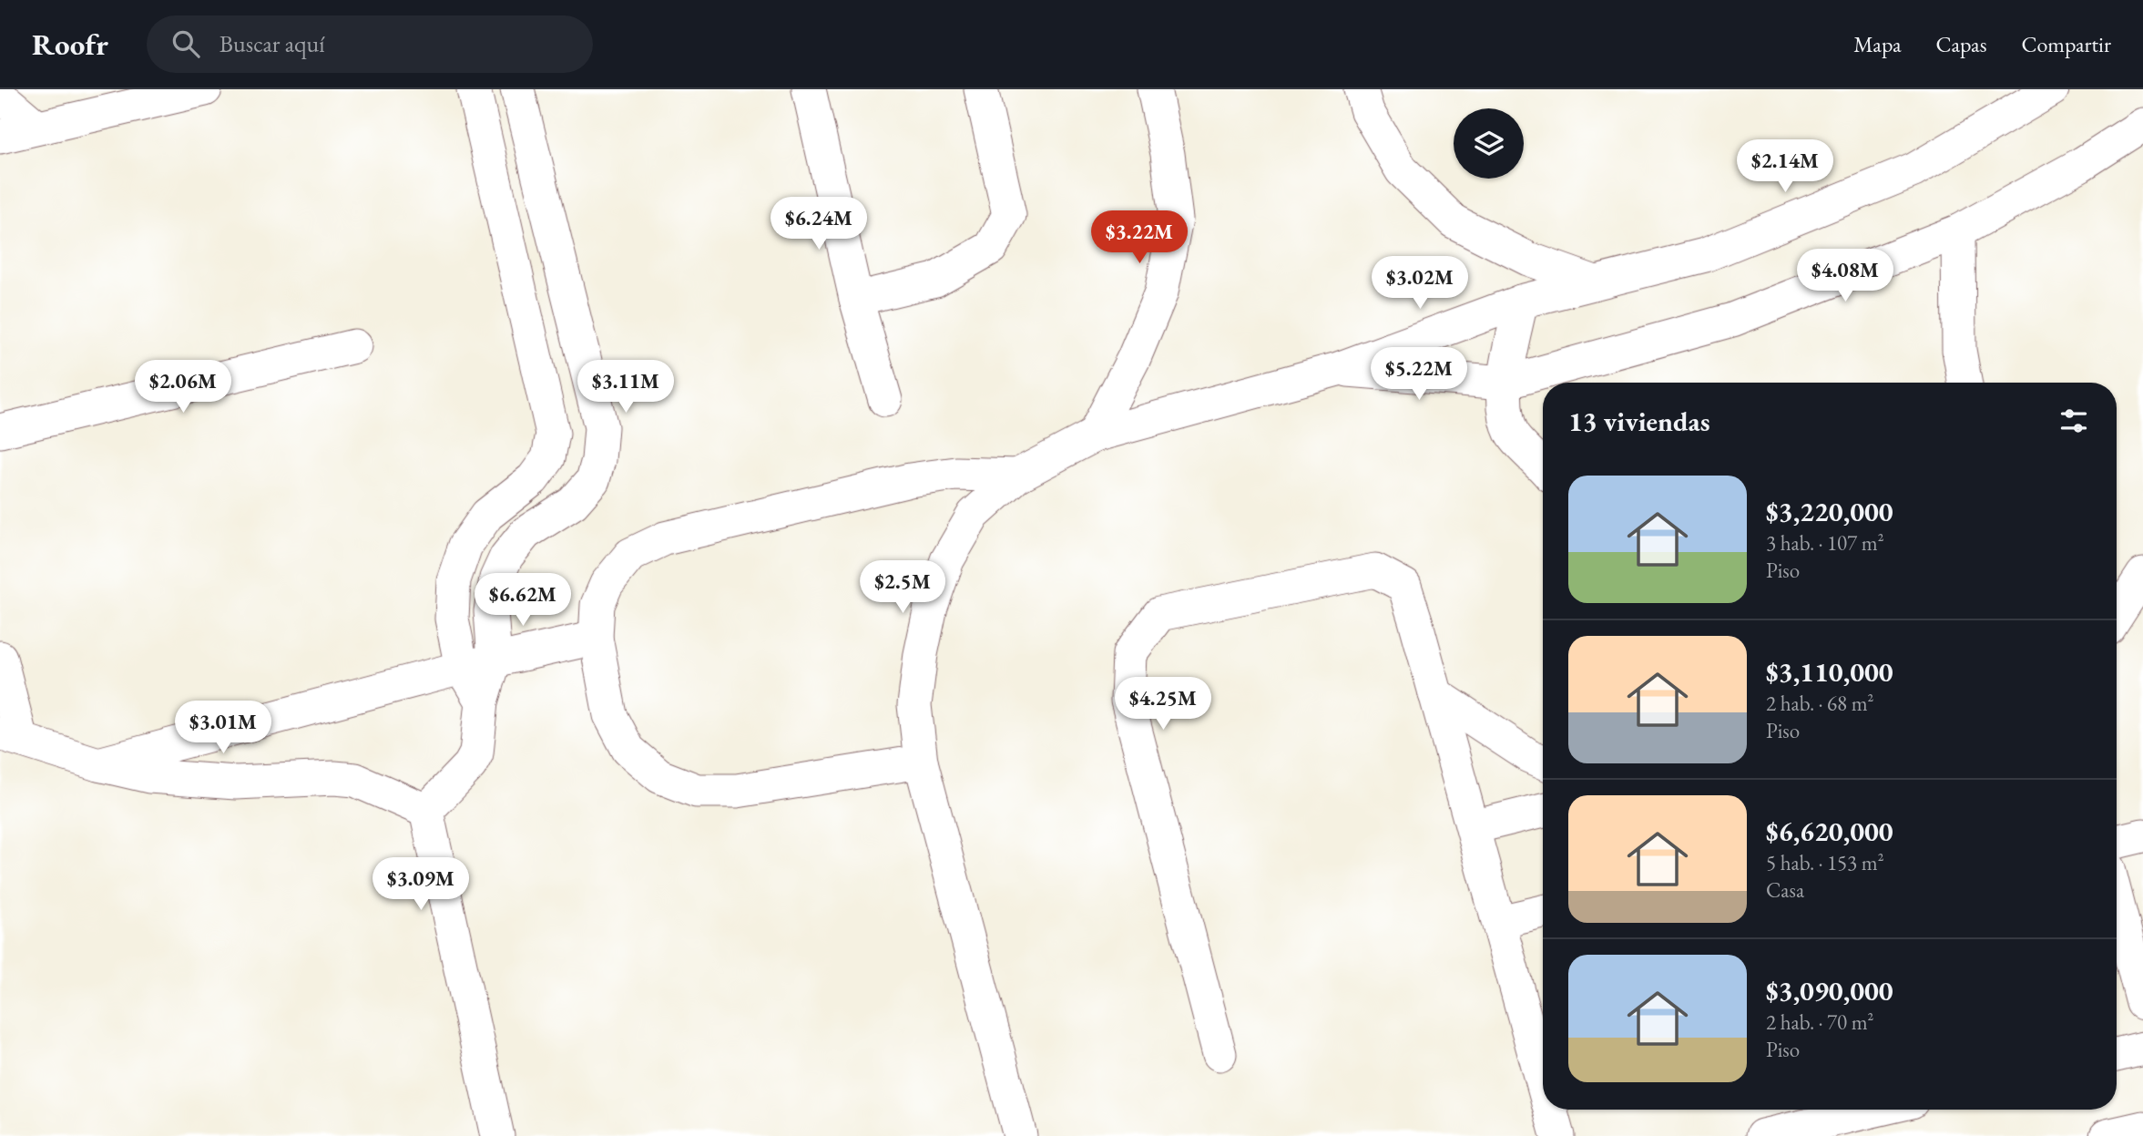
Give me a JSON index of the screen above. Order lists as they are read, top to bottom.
{
  "page": {
    "header": "Roofr",
    "search": "Buscar aquí",
    "nav": ["Mapa", "Capas", "Compartir"],
    "price": [
      "$2.14M",
      "$6.24M",
      "$3.22M",
      "$4.08M",
      "$3.02M",
      "$5.22M",
      "$2.06M",
      "$3.11M",
      "$2.5M",
      "$6.62M",
      "$4.25M",
      "$3.01M",
      "$3.09M"
    ],
    "heading": "13 viviendas",
    "list": [
      {
        "name": "$3,220,000",
        "note": "3 hab. · 107 m² · Piso"
      },
      {
        "name": "$3,110,000",
        "note": "2 hab. · 68 m² · Piso"
      },
      {
        "name": "$6,620,000",
        "note": "5 hab. · 153 m² · Casa"
      },
      {
        "name": "$3,090,000",
        "note": "2 hab. · 70 m² · Piso"
      }
    ]
  }
}
